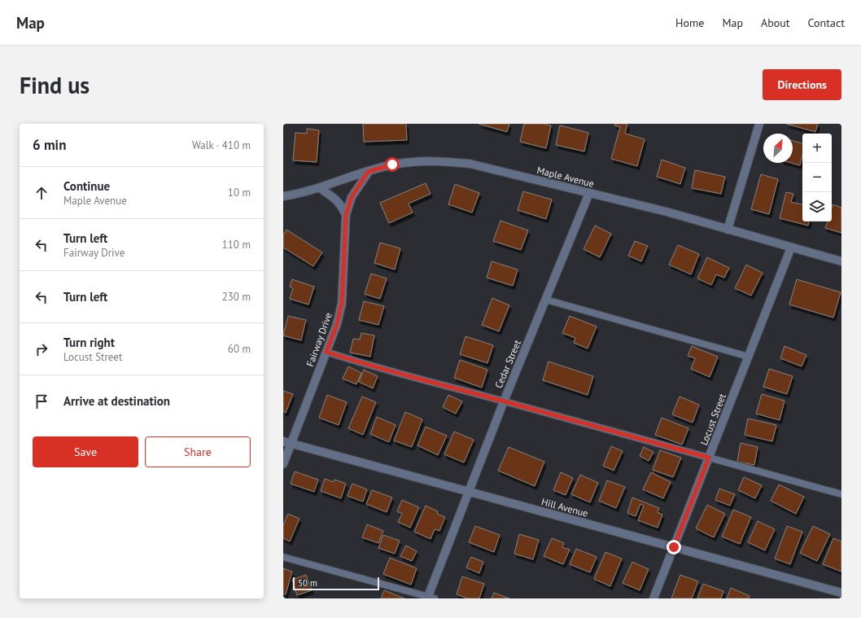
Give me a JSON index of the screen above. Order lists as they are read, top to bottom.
{
  "streets": {
    "street": [
      "Maple Avenue",
      "Fairway Drive",
      "Cedar Street",
      "Locust Street",
      "Hill Avenue"
    ]
  },
  "crossings": [
    ["Maple Avenue", "Fairway Drive"],
    ["Maple Avenue", "Cedar Street"],
    ["Maple Avenue", "Locust Street"],
    ["Fairway Drive", "Hill Avenue"],
    ["Cedar Street", "Hill Avenue"],
    ["Locust Street", "Hill Avenue"]
  ],
  "scale_bar": "50 m",
  "north": "top right",
  "page": {
    "header": "Map",
    "nav": [
      "Home",
      "Map",
      "About",
      "Contact"
    ],
    "buttons": [
      "Directions",
      ["Save", "Share"]
    ],
    "title": "Find us",
    "heading": ["6 min", "Walk · 410 m"],
    "map_buttons": ["+", "−"],
    "list": [
      ["Continue", "Maple Avenue", "10 m"],
      ["Turn left", "Fairway Drive", "110 m"],
      ["Turn left", "230 m"],
      ["Turn right", "Locust Street", "60 m"],
      "Arrive at destination"
    ],
    "scale": "50 m"
  }
}
